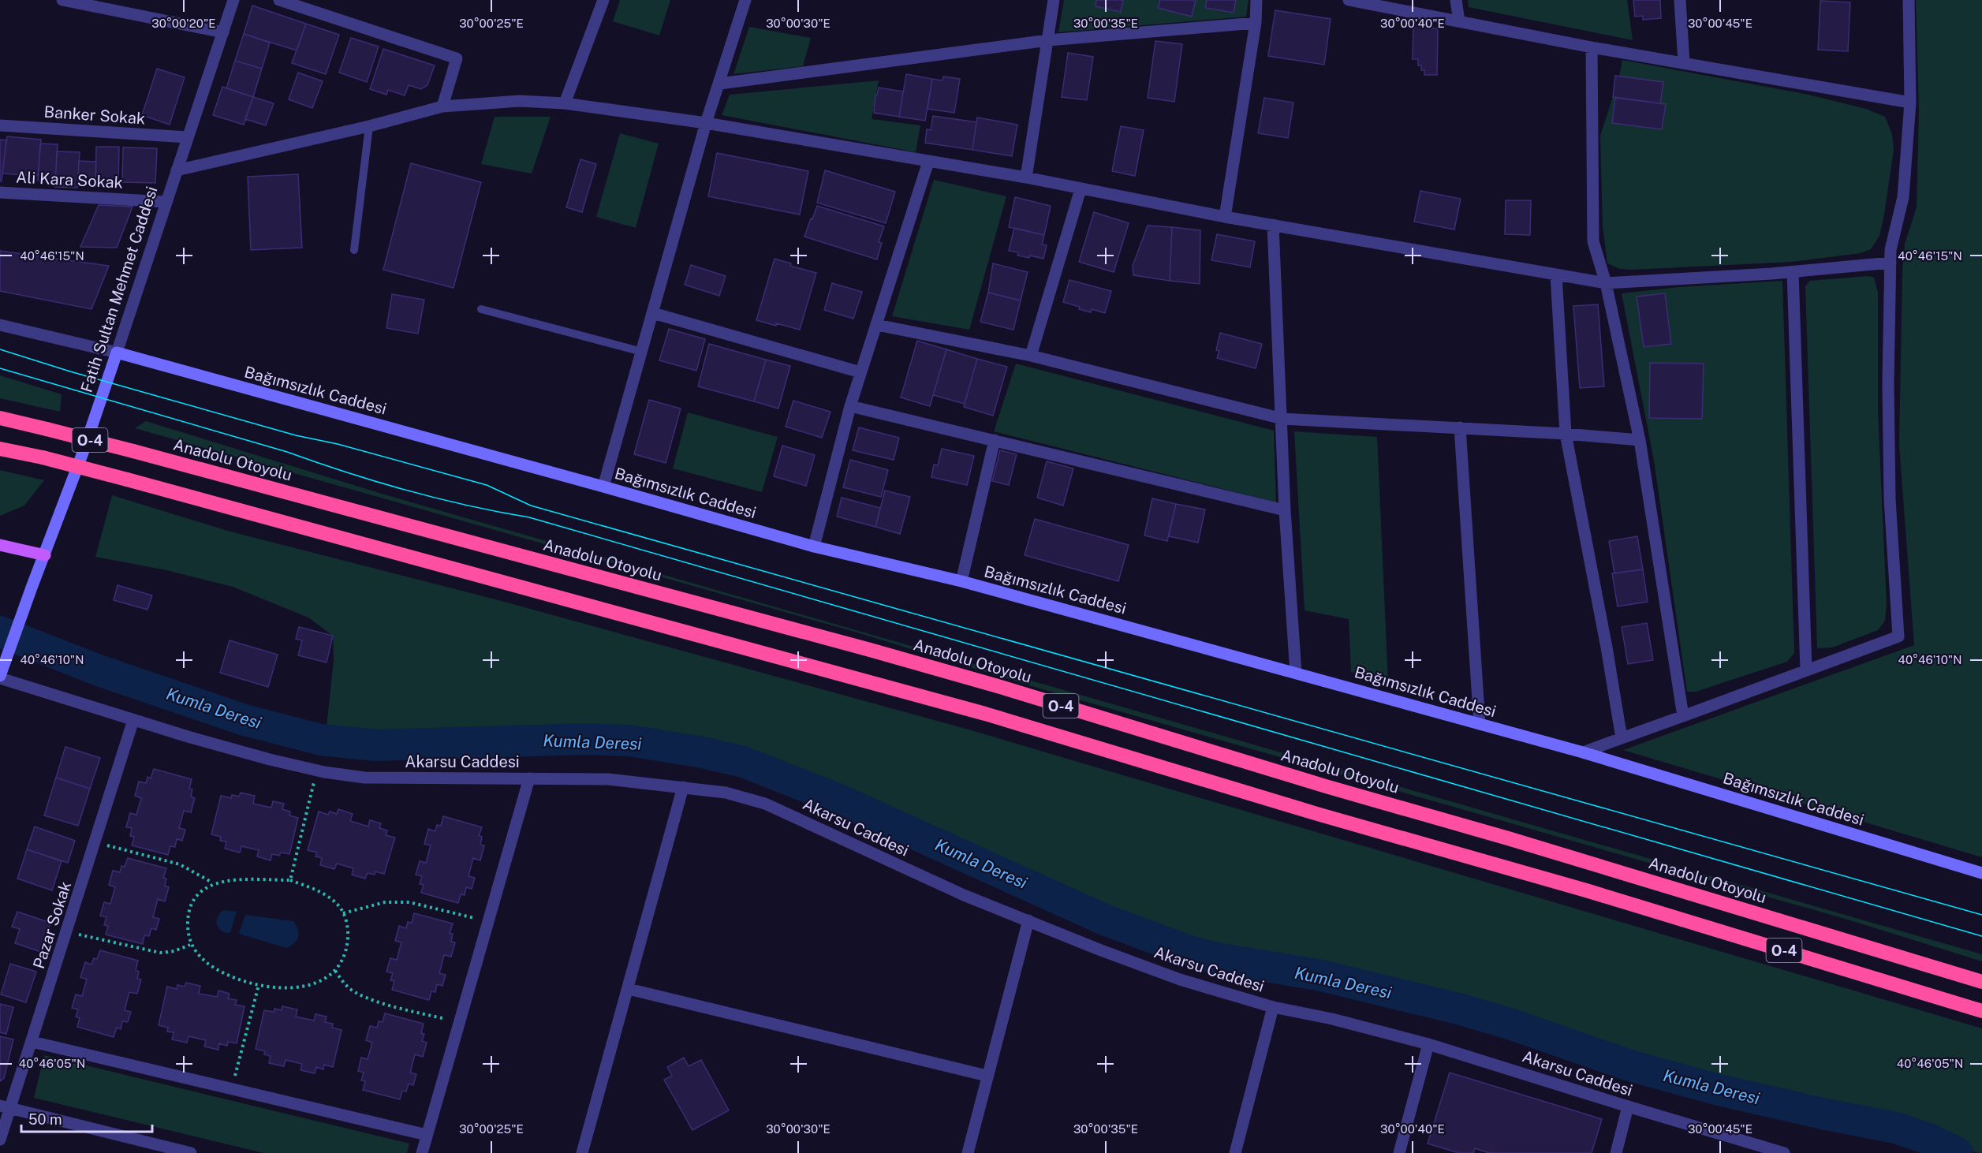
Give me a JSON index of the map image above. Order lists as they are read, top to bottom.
{
  "streets": {
    "highway": ["O-4", "Anadolu Otoyolu"],
    "main road": ["Fatih Sultan Mehmet Caddesi", "Bağımsızlık Caddesi"],
    "street": [
      "Banker Sokak",
      "Ali Kara Sokak",
      "Akarsu Caddesi",
      "Pazar Sokak"
    ]
  },
  "crossings": [
    ["Banker Sokak", "Fatih Sultan Mehmet Caddesi"],
    ["Ali Kara Sokak", "Fatih Sultan Mehmet Caddesi"],
    ["Fatih Sultan Mehmet Caddesi", "Bağımsızlık Caddesi"],
    ["Fatih Sultan Mehmet Caddesi", "Akarsu Caddesi"],
    ["Akarsu Caddesi", "Pazar Sokak"]
  ],
  "water": ["Kumla Deresi"],
  "scale_bar": "50 m",
  "coordinates": [
    "30°00'20\"E",
    "30°00'25\"E",
    "30°00'30\"E",
    "30°00'35\"E",
    "30°00'40\"E",
    "30°00'45\"E",
    "40°46'15\"N",
    "40°46'10\"N",
    "40°46'05\"N"
  ]
}
